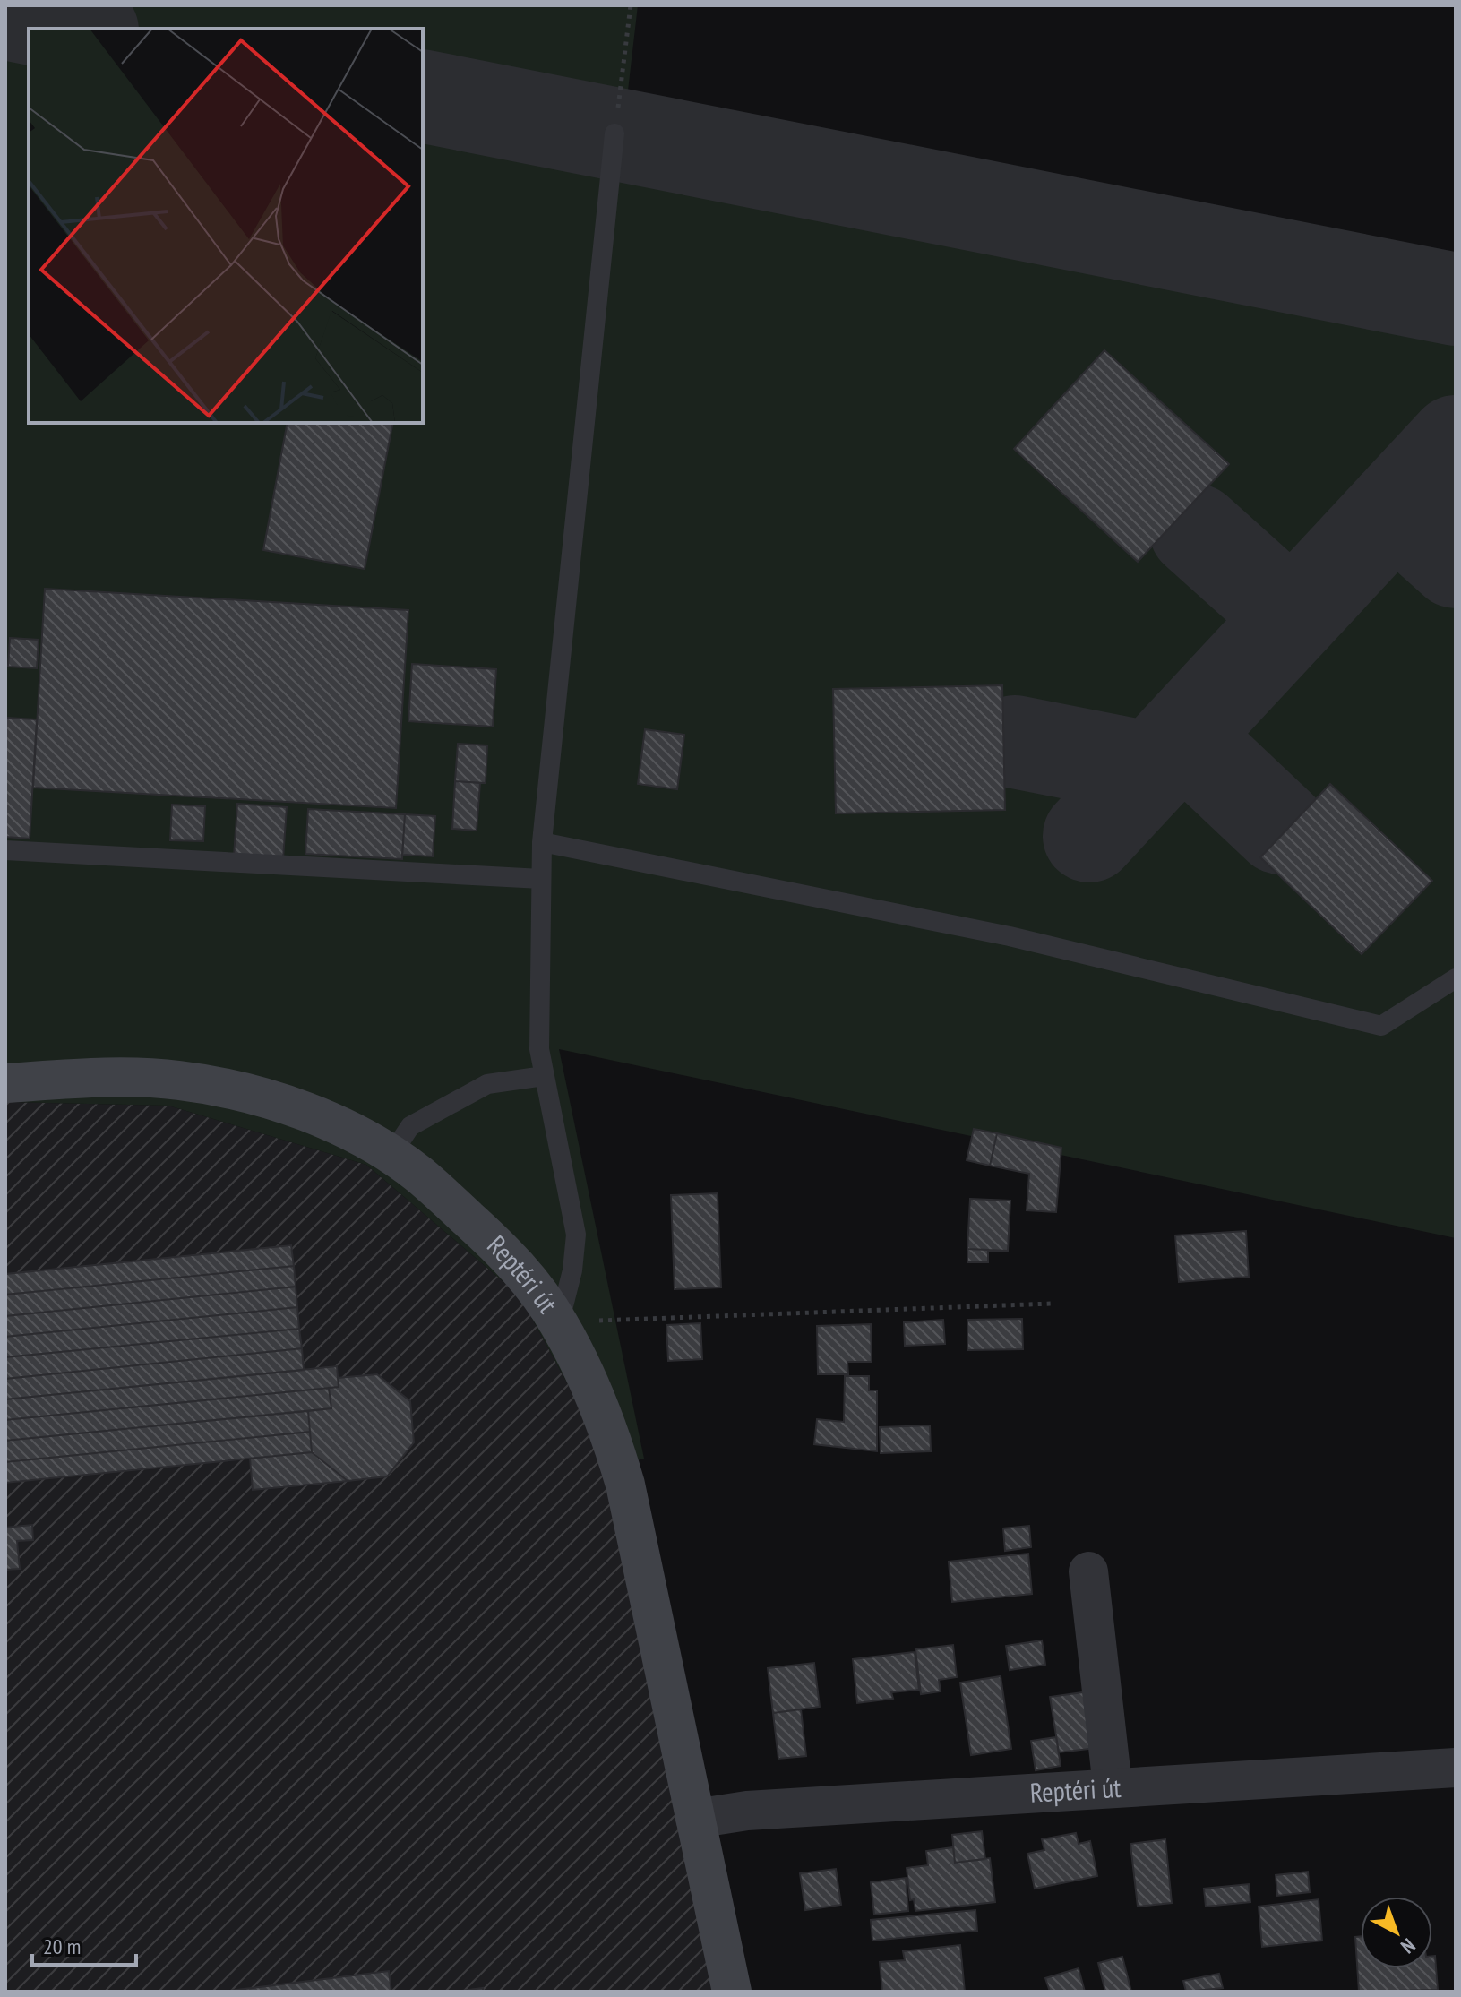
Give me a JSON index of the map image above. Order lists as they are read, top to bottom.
{
  "streets": {
    "main road": ["Reptéri út"]
  },
  "scale_bar": "20 m",
  "north": "bottom right"
}
